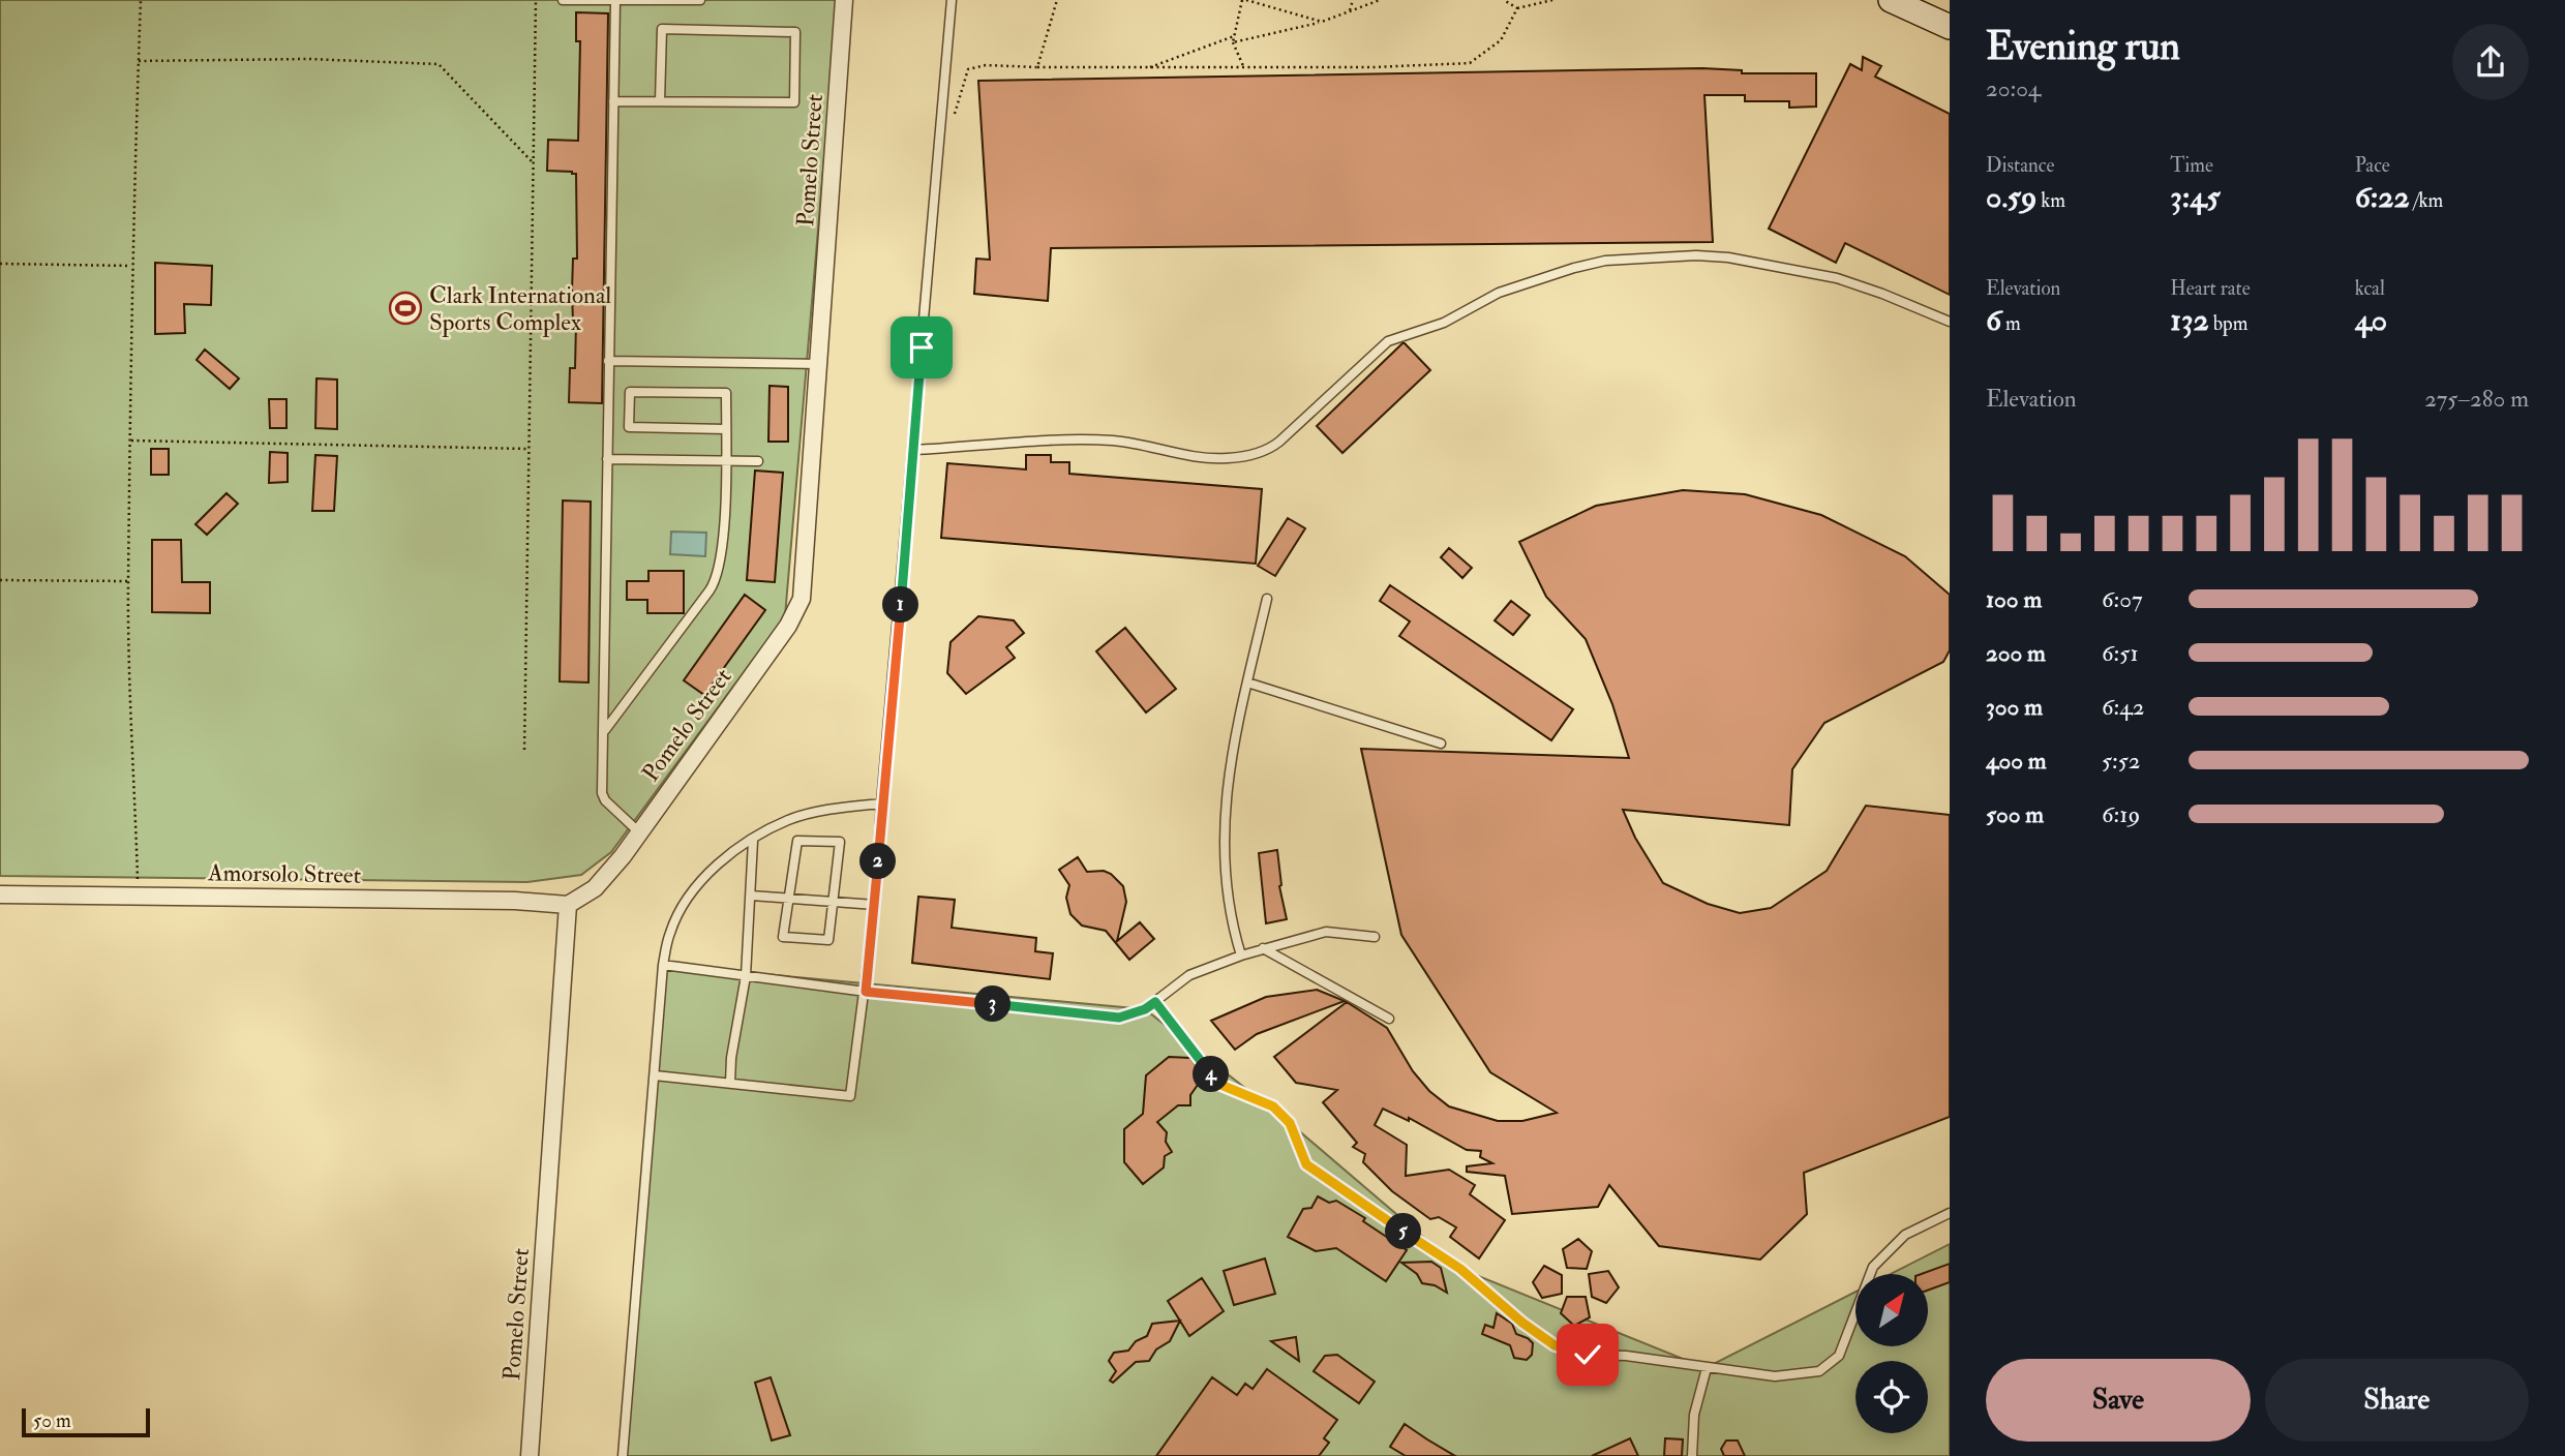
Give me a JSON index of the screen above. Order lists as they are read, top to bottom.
{
  "streets": {
    "street": ["Pomelo Street", "Amorsolo Street"]
  },
  "crossings": [
    ["Pomelo Street", "Amorsolo Street"]
  ],
  "places": {
    "sports": ["Clark International Sports Complex"]
  },
  "scale_bar": "50 m",
  "north": "top right",
  "page": {
    "heading": ["Evening run", "20:04"],
    "stats": [
      ["Distance", "0.59 km"],
      ["Time", "3:45"],
      ["Pace", "6:22 /km"],
      ["Elevation", "6 m"],
      ["Heart rate", "132 bpm"],
      ["kcal", "40"]
    ],
    "chart": ["Elevation", "275–280 m"],
    "list": [
      {
        "name": "100 m",
        "note": "6:07"
      },
      {
        "name": "200 m",
        "note": "6:51"
      },
      {
        "name": "300 m",
        "note": "6:42"
      },
      {
        "name": "400 m",
        "note": "5:52"
      },
      {
        "name": "500 m",
        "note": "6:19"
      }
    ],
    "pins": [
      "1",
      "2",
      "3",
      "4",
      "5"
    ],
    "buttons": ["Save", "Share"],
    "scale": "50 m"
  }
}
